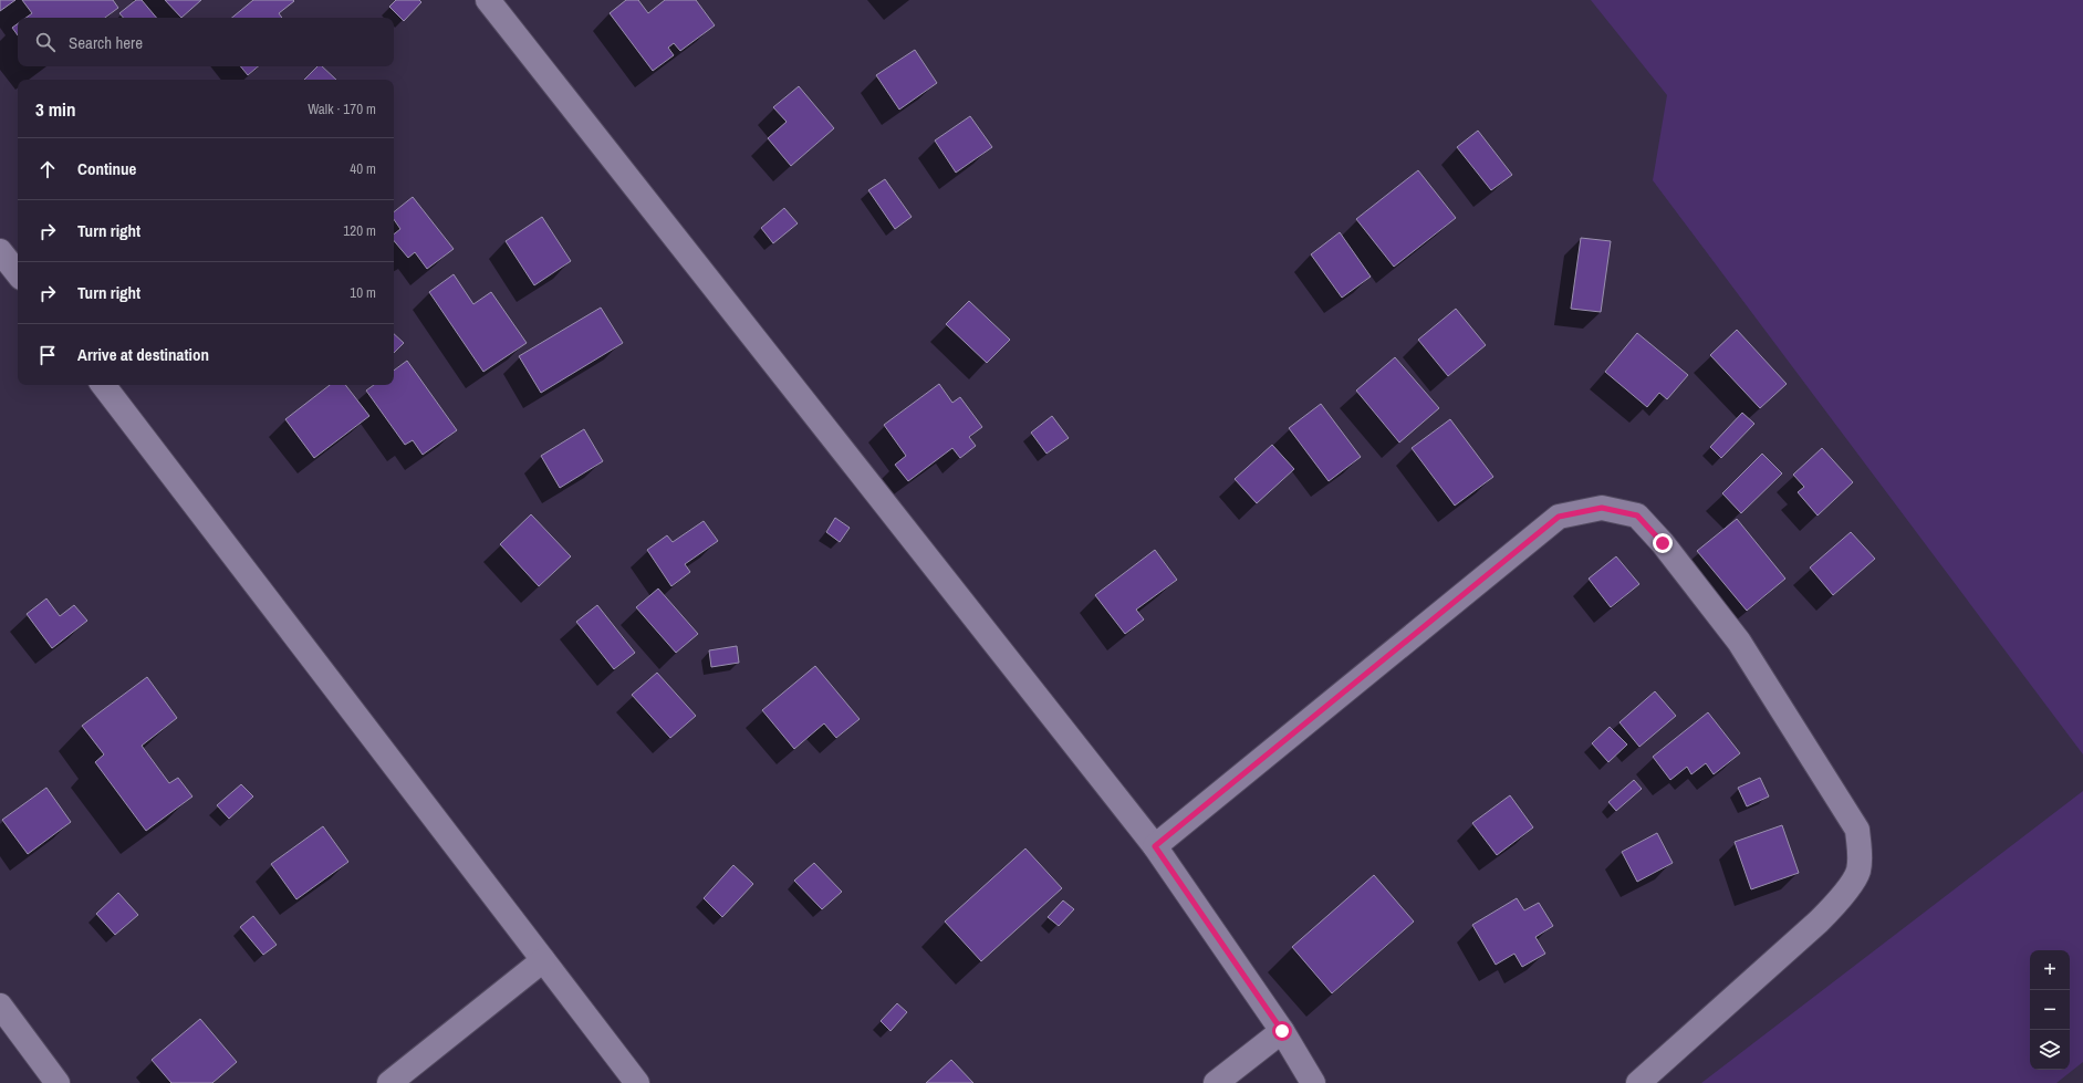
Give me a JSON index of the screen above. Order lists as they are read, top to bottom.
{
  "page": {
    "search": "Search here",
    "heading": ["3 min", "Walk · 170 m"],
    "list": [
      ["Continue", "40 m"],
      ["Turn right", "120 m"],
      ["Turn right", "10 m"],
      "Arrive at destination"
    ],
    "map_buttons": ["+", "−"]
  }
}
